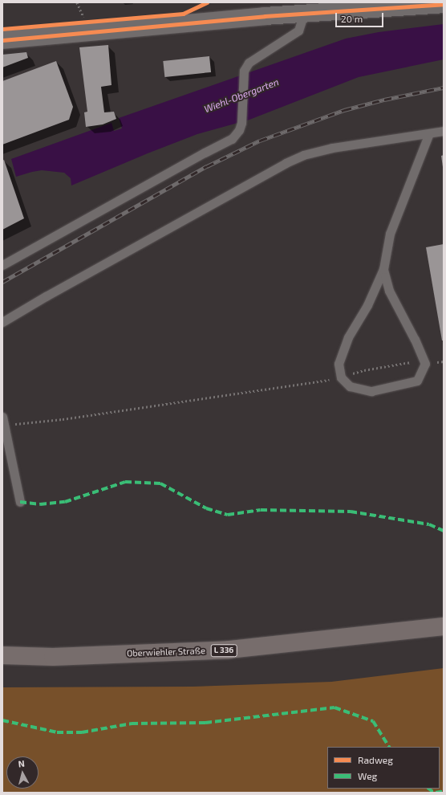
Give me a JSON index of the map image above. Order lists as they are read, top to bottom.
{
  "streets": {
    "main road": ["L 336", "Oberwiehler Straße"]
  },
  "water": ["Wiehl-Obergarten"],
  "legend": ["Radweg", "Weg"],
  "scale_bar": "20 m",
  "north": "top"
}
